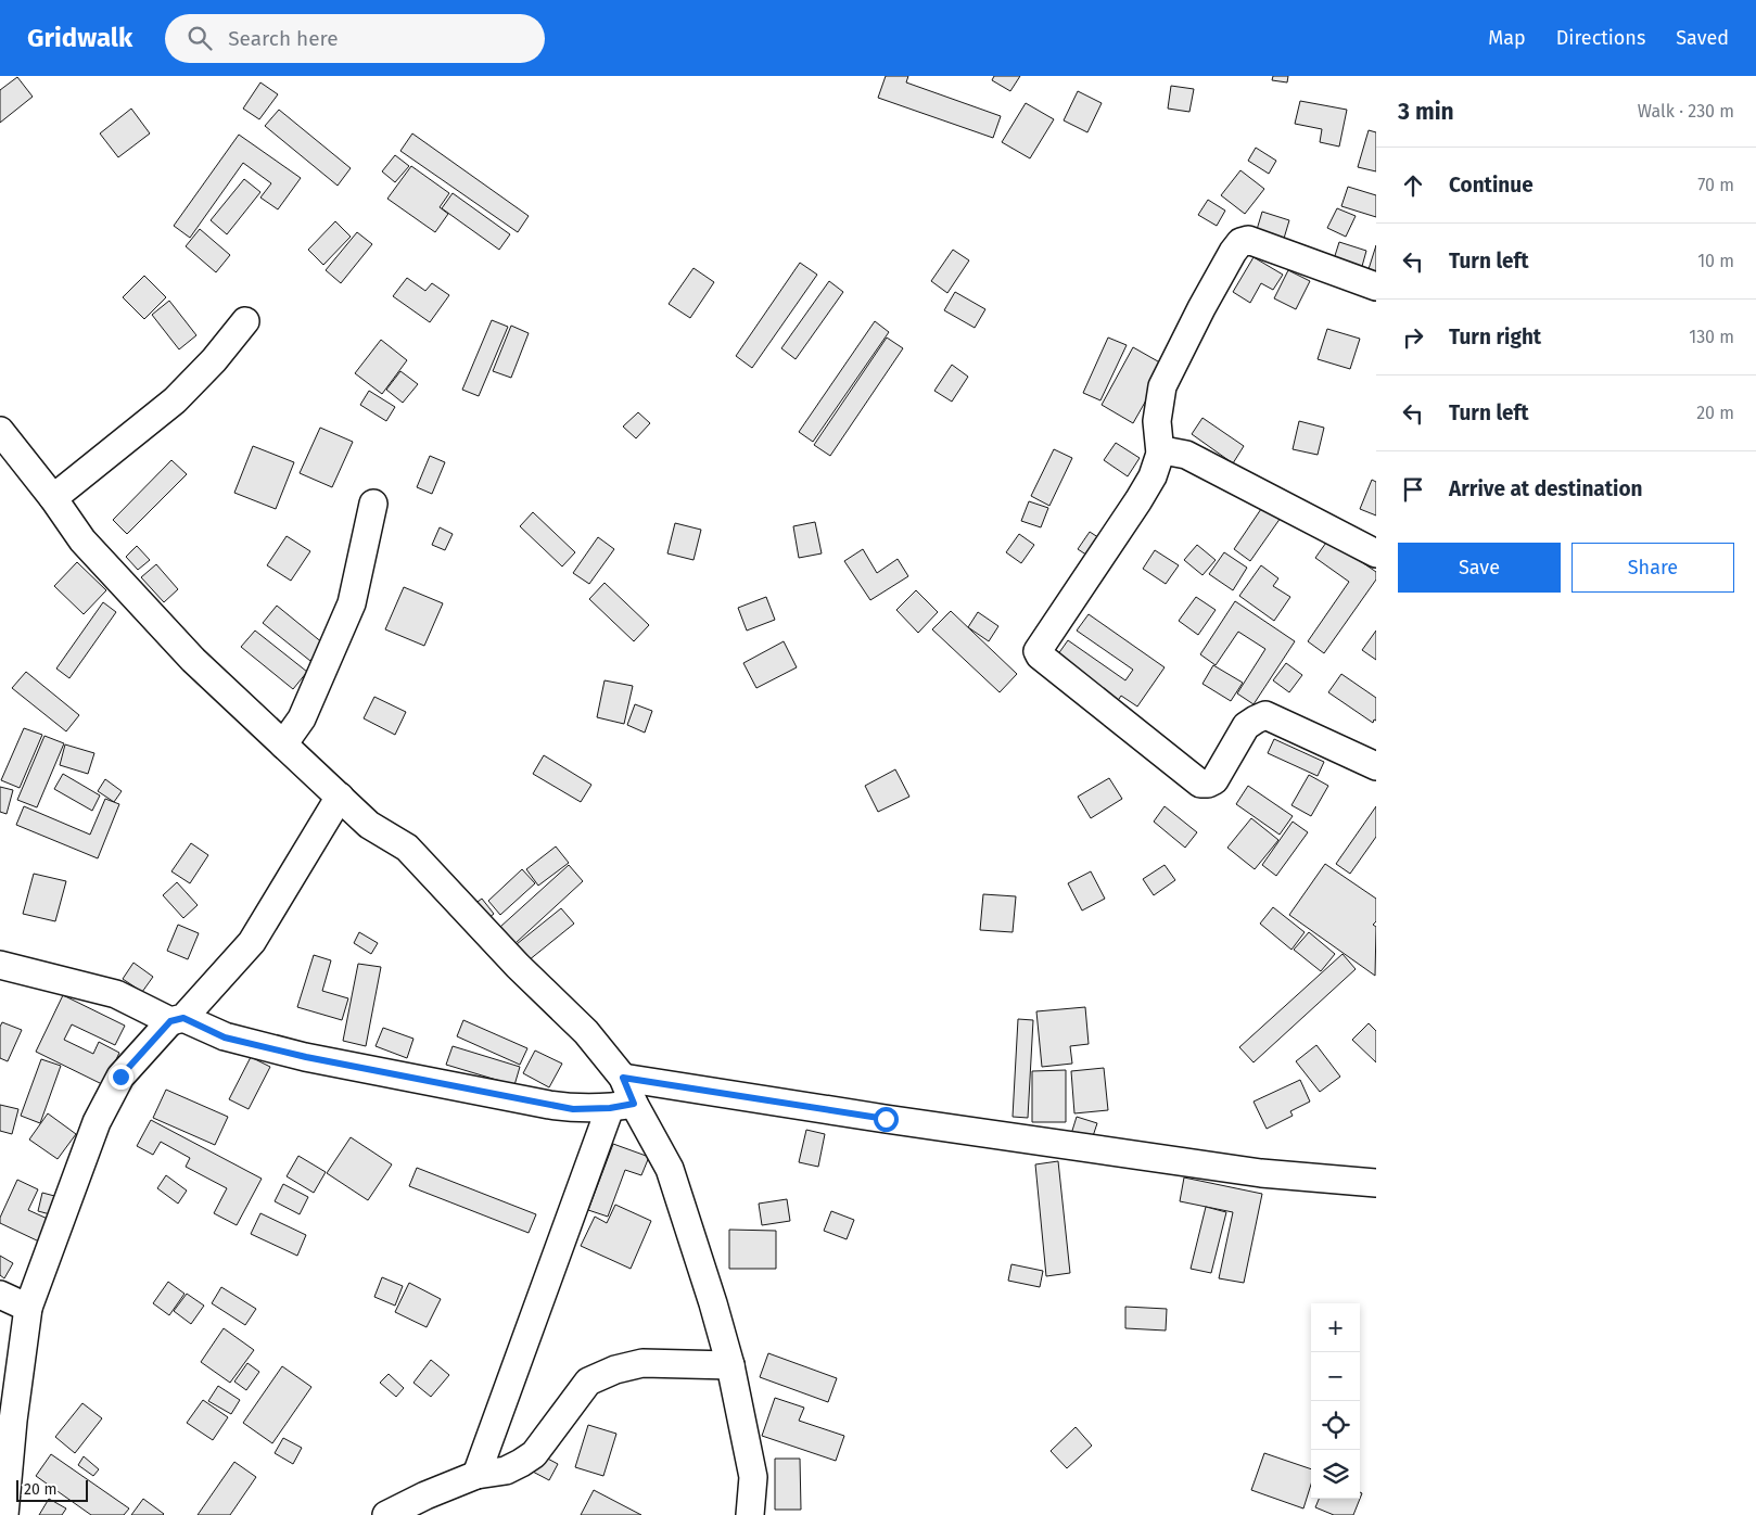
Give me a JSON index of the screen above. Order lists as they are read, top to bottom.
{
  "scale_bar": "20 m",
  "page": {
    "header": "Gridwalk",
    "search": "Search here",
    "nav": ["Map", "Directions", "Saved"],
    "heading": ["3 min", "Walk · 230 m"],
    "list": [
      ["Continue", "70 m"],
      ["Turn left", "10 m"],
      ["Turn right", "130 m"],
      ["Turn left", "20 m"],
      "Arrive at destination"
    ],
    "buttons": ["Save", "Share"],
    "map_buttons": ["+", "−"],
    "scale": "20 m"
  }
}
